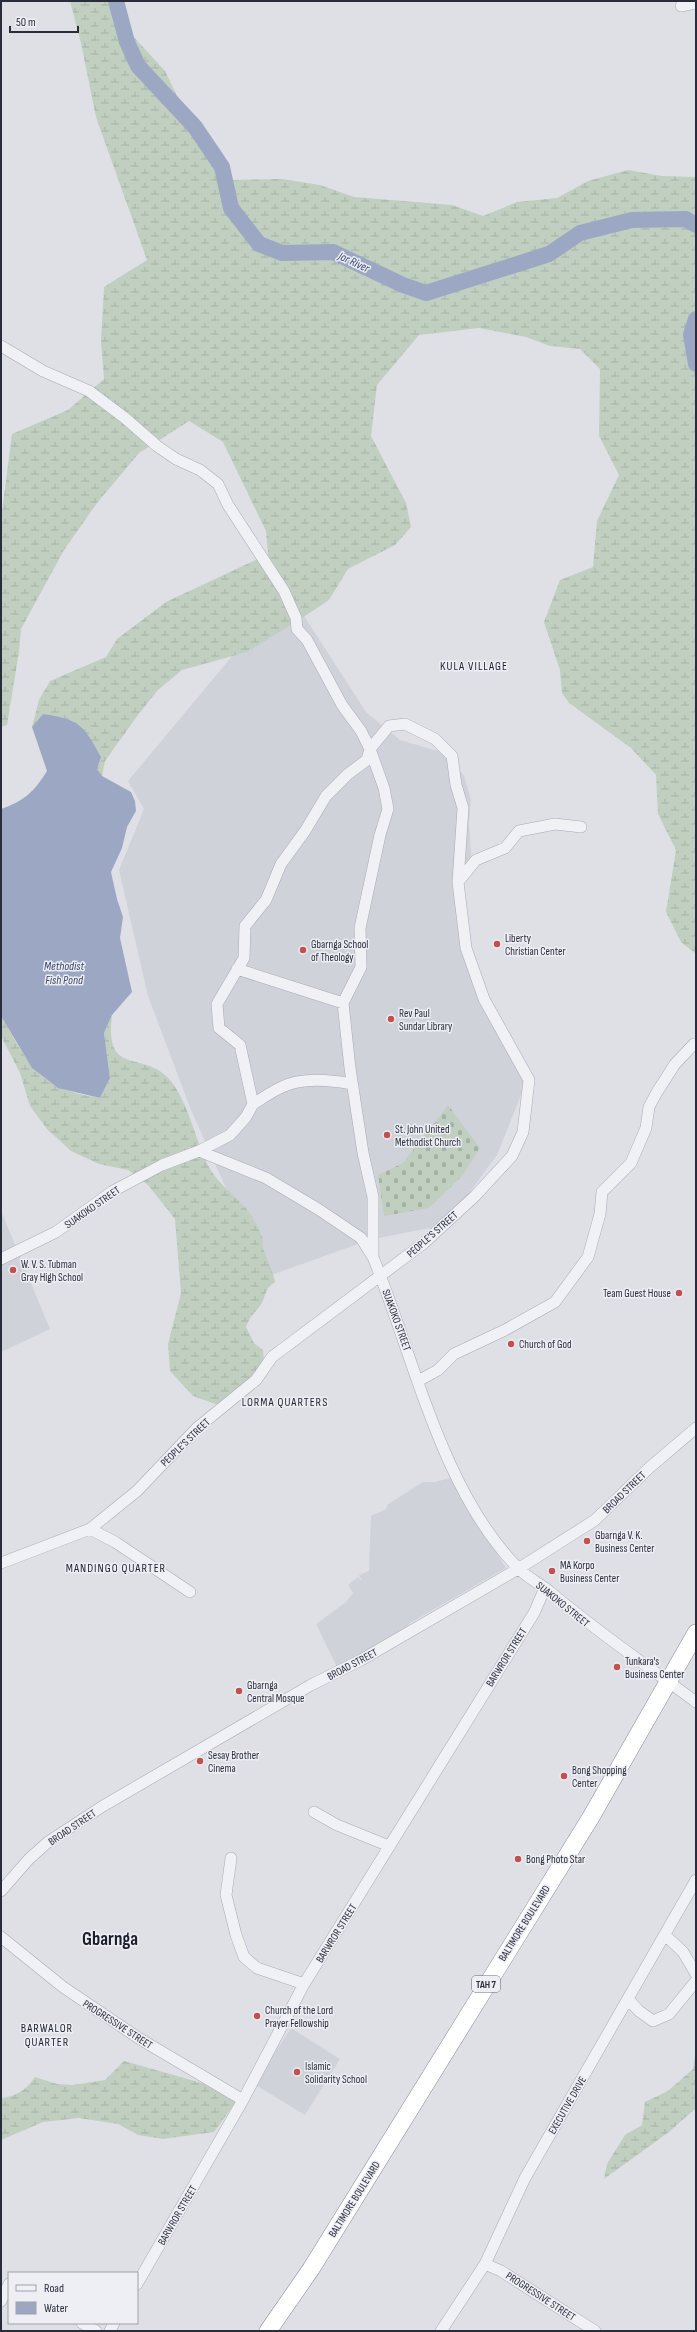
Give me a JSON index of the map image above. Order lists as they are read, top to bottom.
{
  "streets": {
    "highway": ["BALTIMORE BOULEVARD", "TAH 7"],
    "street": [
      "SUAKOKO STREET",
      "PEOPLE'S STREET",
      "BROAD STREET",
      "BARWROR STREET",
      "PROGRESSIVE STREET",
      "EXECUTIVE DRIVE"
    ]
  },
  "crossings": [
    ["SUAKOKO STREET", "PEOPLE'S STREET"],
    ["SUAKOKO STREET", "BROAD STREET"],
    ["SUAKOKO STREET", "BARWROR STREET"],
    ["SUAKOKO STREET", "BALTIMORE BOULEVARD"],
    ["BARWROR STREET", "PROGRESSIVE STREET"],
    ["PROGRESSIVE STREET", "EXECUTIVE DRIVE"]
  ],
  "districts": [
    "KULA VILLAGE",
    "LORMA QUARTERS",
    "MANDINGO QUARTER",
    "Gbarnga",
    "BARWALOR QUARTER"
  ],
  "water": ["Jor River", "Methodist Fish Pond"],
  "places": [
    "Liberty Christian Center",
    "Gbarnga School of Theology",
    "Rev Paul Sundar Library",
    "St. John United Methodist Church",
    "W. V. S. Tubman Gray High School",
    "Team Guest House",
    "Church of God",
    "Gbarnga V. K. Business Center",
    "MA Korpo Business Center",
    "Tunkara's Business Center",
    "Gbarnga Central Mosque",
    "Sesay Brother Cinema",
    "Bong Shopping Center",
    "Bong Photo Star",
    "Church of the Lord Prayer Fellowship",
    "Islamic Solidarity School"
  ],
  "legend": ["Road", "Water"],
  "scale_bar": "50 m"
}
